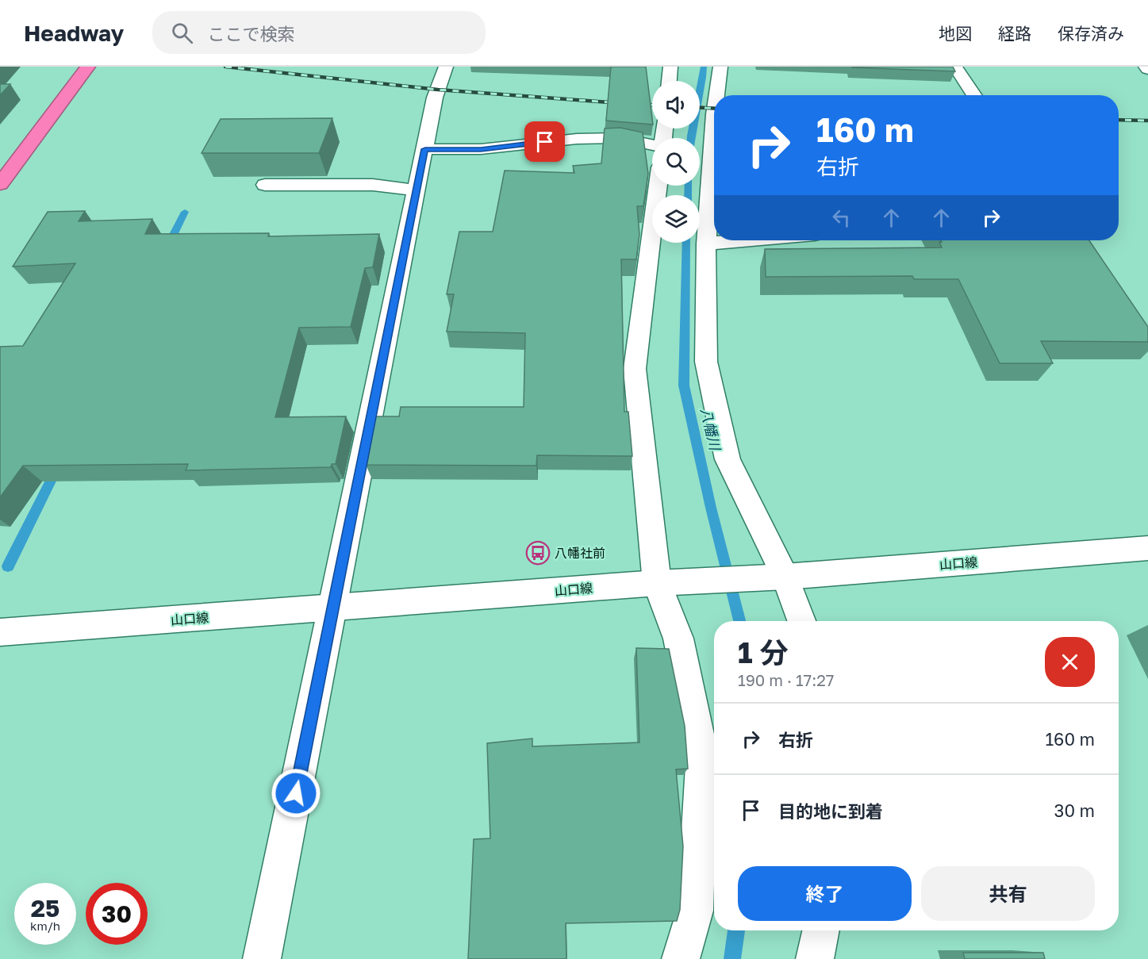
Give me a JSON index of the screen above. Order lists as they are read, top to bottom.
{
  "streets": {
    "street": ["山口線"]
  },
  "water": ["八幡川"],
  "places": {
    "bus stop": ["八幡社前"]
  },
  "page": {
    "header": "Headway",
    "search": "ここで検索",
    "nav": ["地図", "経路", "保存済み"],
    "turn": ["160 m", "右折"],
    "heading": ["1 分", "190 m · 17:27"],
    "list": [
      {
        "name": "右折",
        "value": "160 m"
      },
      {
        "name": "目的地に到着",
        "value": "30 m"
      }
    ],
    "buttons": ["終了", "共有"],
    "speed": "25 km/h",
    "limit": "30"
  }
}
